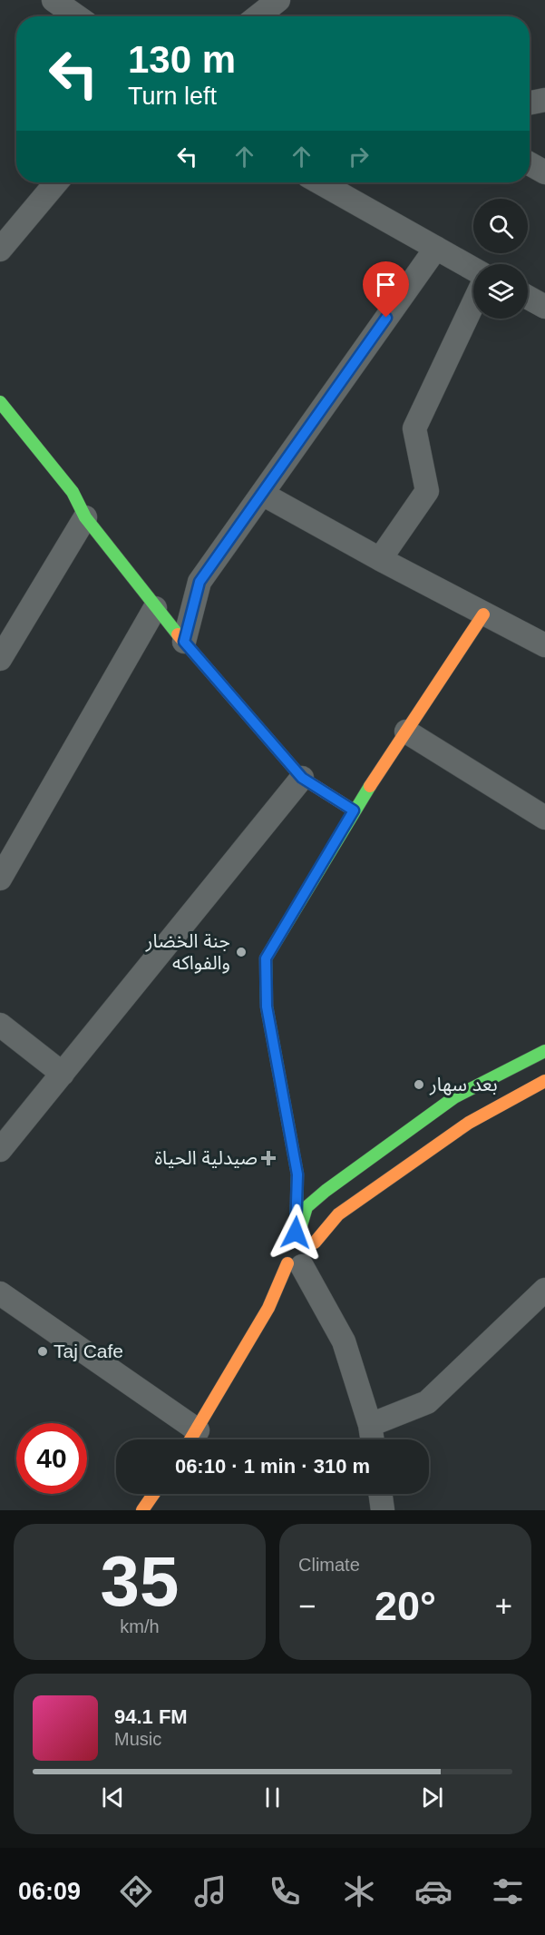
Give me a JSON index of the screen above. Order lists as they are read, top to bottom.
{
  "places": {
    "other": ["جنة الخضار والفواكه", "بعد سهار", "Taj Cafe"],
    "health": ["صيدلية الحياة"]
  },
  "page": {
    "turn": ["130 m", "Turn left"],
    "limit": "40",
    "trip": "06:10 · 1 min · 310 m",
    "tile": [
      ["35", "km/h"],
      "Climate"
    ],
    "heat": ["−", "20°", "+"],
    "song": ["94.1 FM", "Music"],
    "tabs": "06:09"
  }
}
